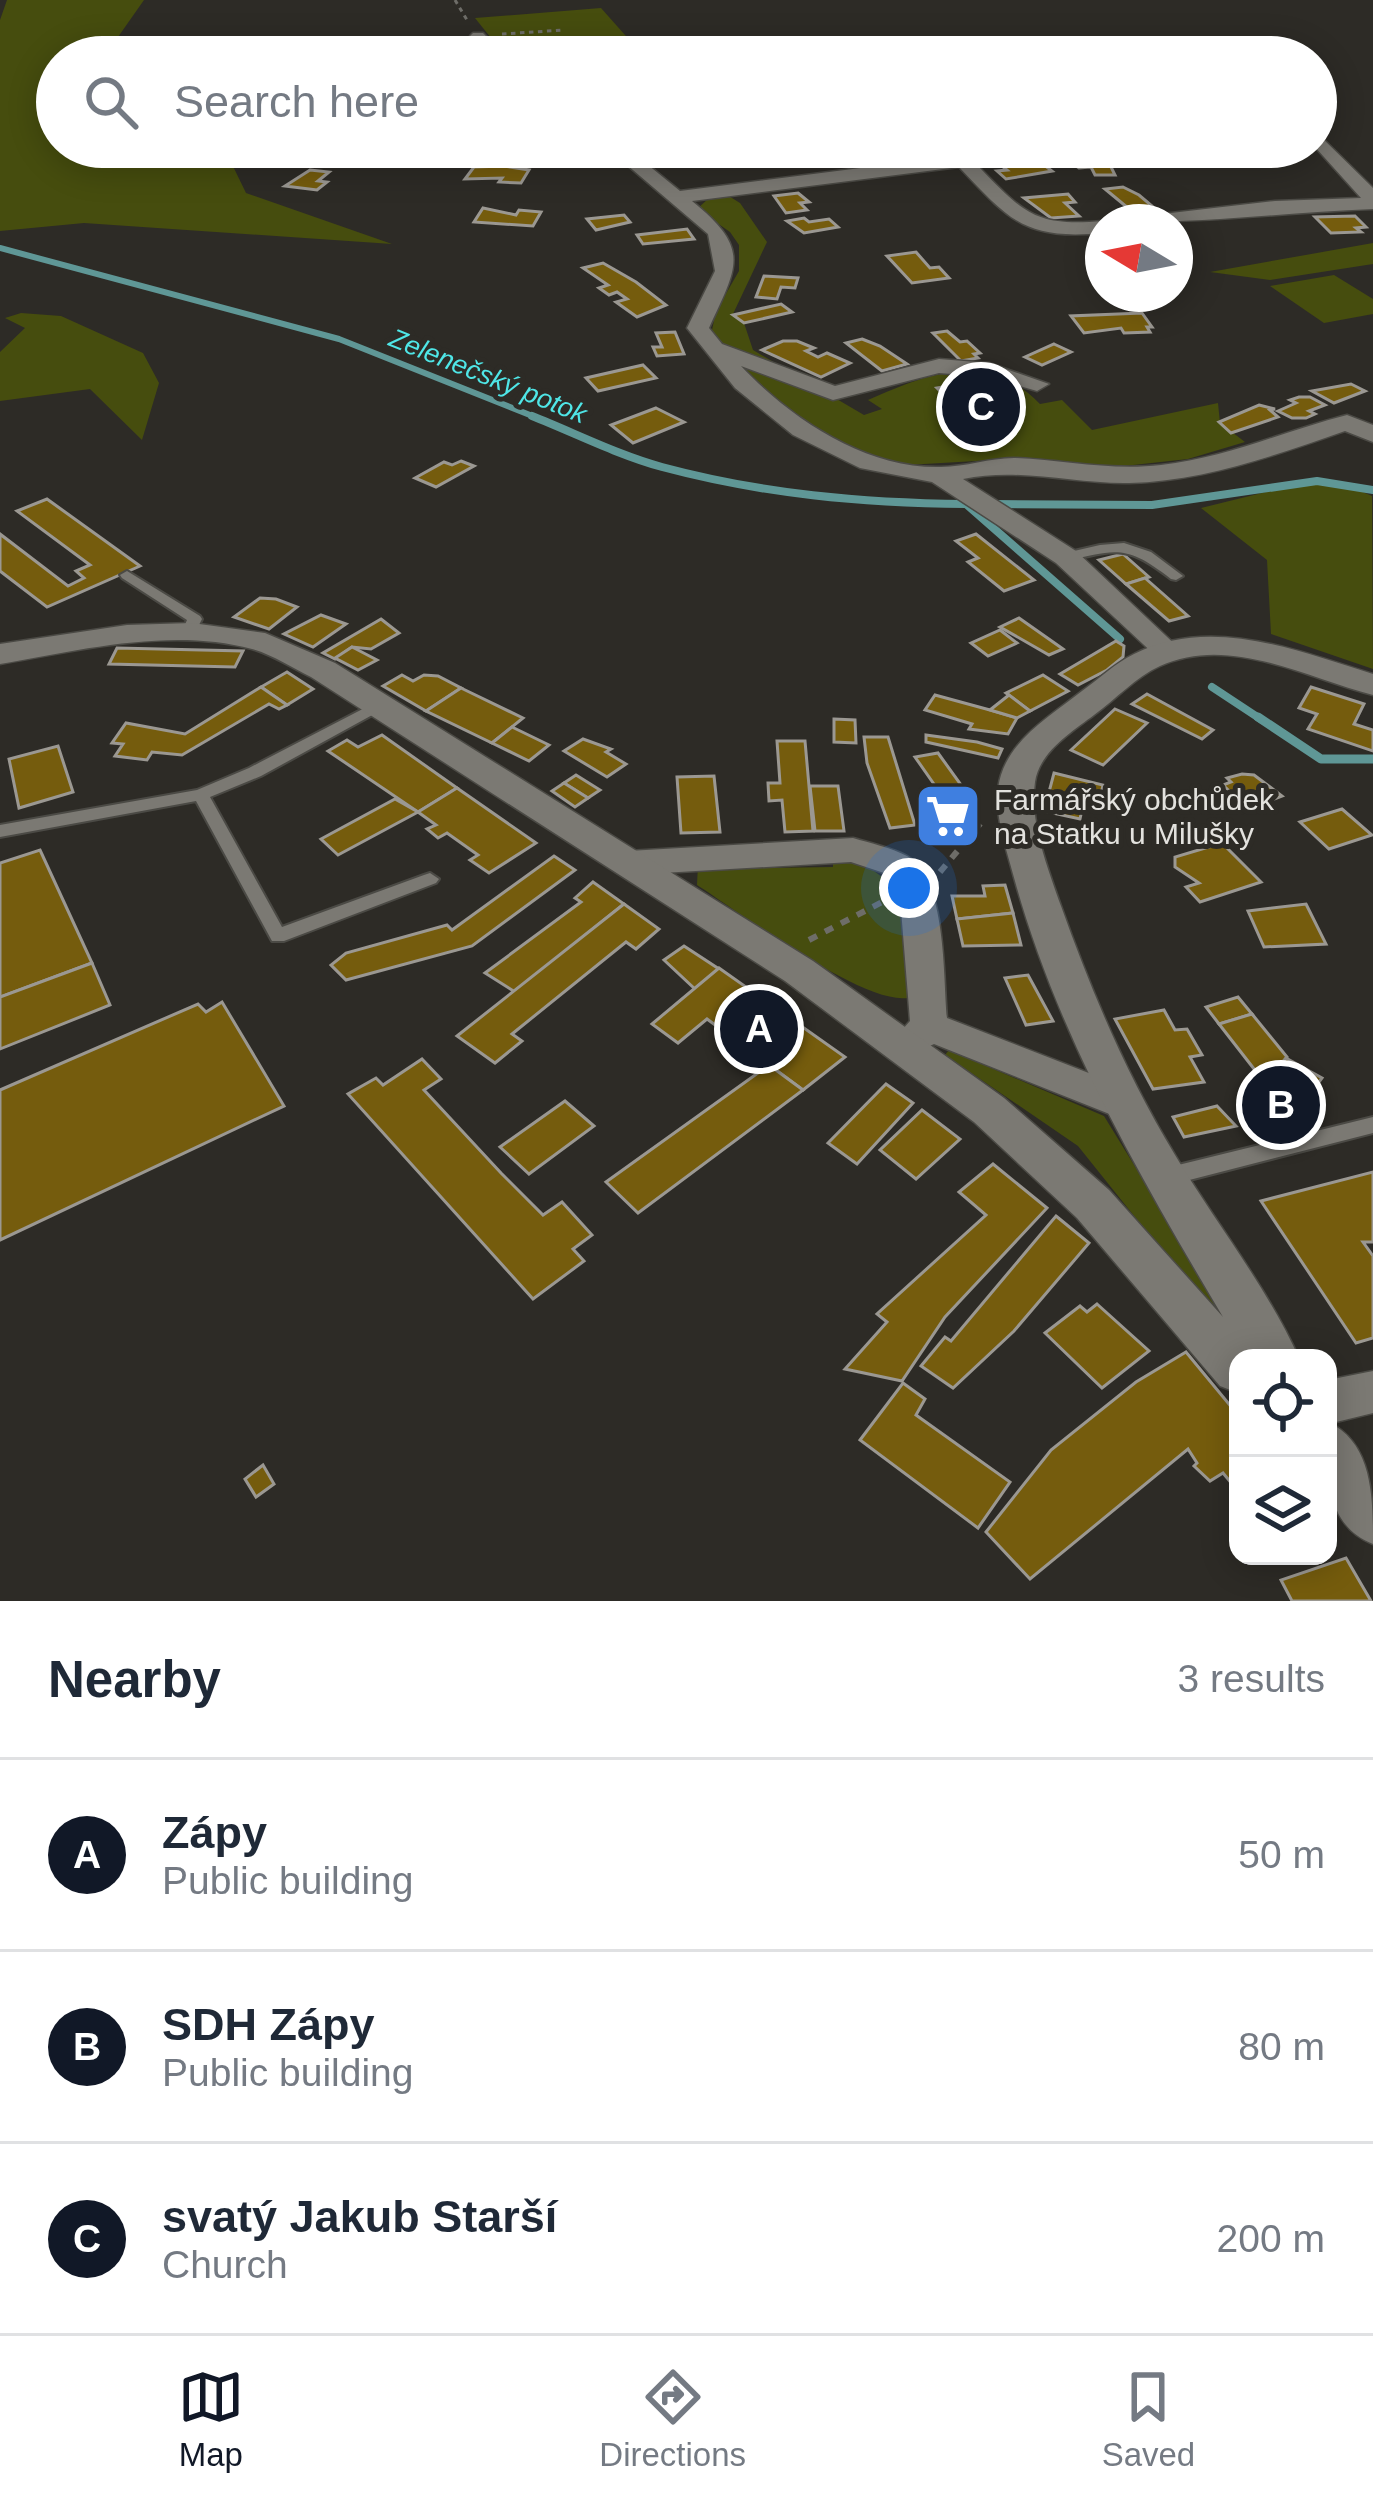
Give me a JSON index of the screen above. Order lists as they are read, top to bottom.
{
  "water": ["Zelenečský potok"],
  "places": {
    "supermarket": ["Farmářský obchůdek na Statku u Milušky"]
  },
  "north": "left",
  "page": {
    "search": "Search here",
    "pins": ["C", "A", "B"],
    "heading": ["Nearby", "3 results"],
    "list": [
      {
        "mark": "A",
        "name": "Zápy",
        "note": "Public building",
        "value": "50 m"
      },
      {
        "mark": "B",
        "name": "SDH Zápy",
        "note": "Public building",
        "value": "80 m"
      },
      {
        "mark": "C",
        "name": "svatý Jakub Starší",
        "note": "Church",
        "value": "200 m"
      }
    ],
    "nav": ["Map", "Directions", "Saved"]
  }
}
